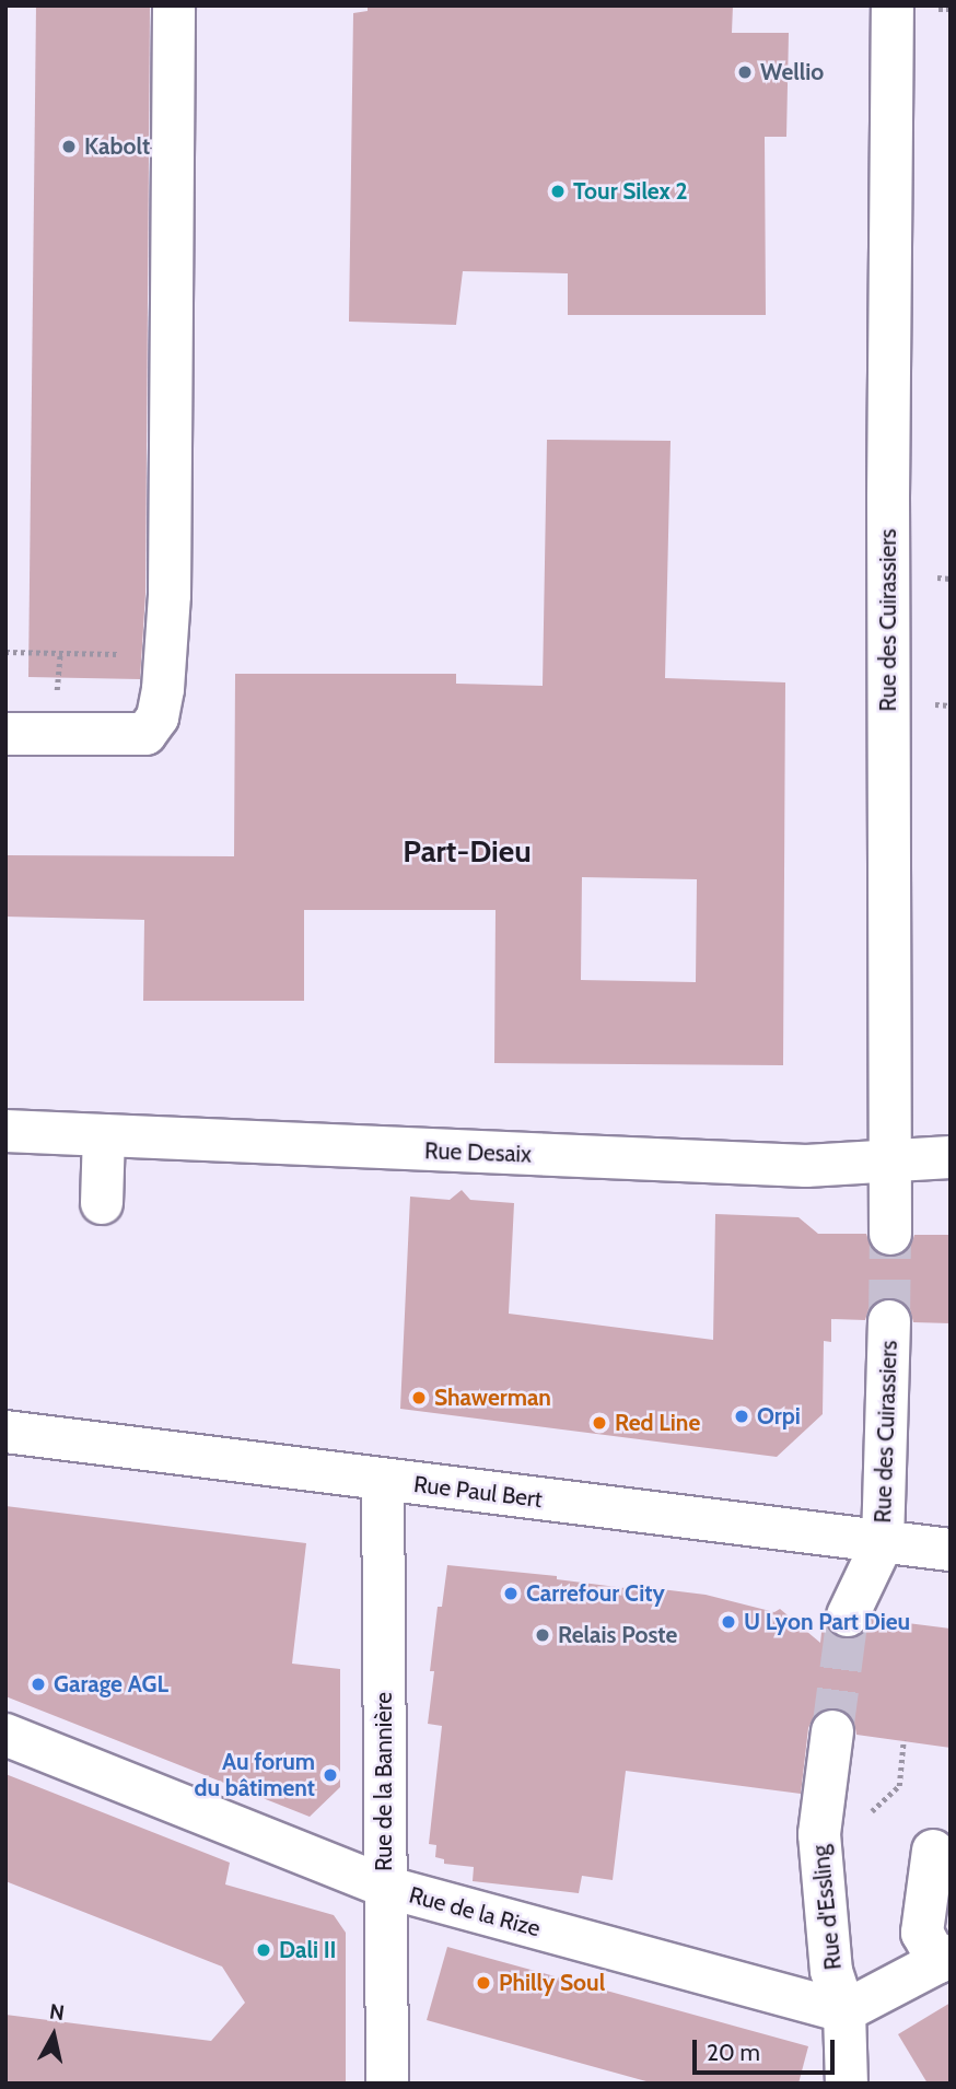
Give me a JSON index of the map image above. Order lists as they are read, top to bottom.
{
  "streets": {
    "street": [
      "Rue des Cuirassiers",
      "Rue Desaix",
      "Rue Paul Bert",
      "Rue de la Bannière",
      "Rue d'Essling",
      "Rue de la Rize"
    ]
  },
  "crossings": [
    ["Rue des Cuirassiers", "Rue Desaix"],
    ["Rue des Cuirassiers", "Rue Paul Bert"],
    ["Rue Paul Bert", "Rue de la Bannière"],
    ["Rue de la Bannière", "Rue de la Rize"],
    ["Rue d'Essling", "Rue de la Rize"]
  ],
  "districts": ["Part-Dieu"],
  "places": [
    "Wellio",
    "Kabolt",
    "Tour Silex 2",
    "Shawerman",
    "Orpi",
    "Red Line",
    "Carrefour City",
    "U Lyon Part Dieu",
    "Relais Poste",
    "Garage AGL",
    "Au forum du bâtiment",
    "Dali II",
    "Philly Soul"
  ],
  "scale_bar": "20 m",
  "north": "top"
}
